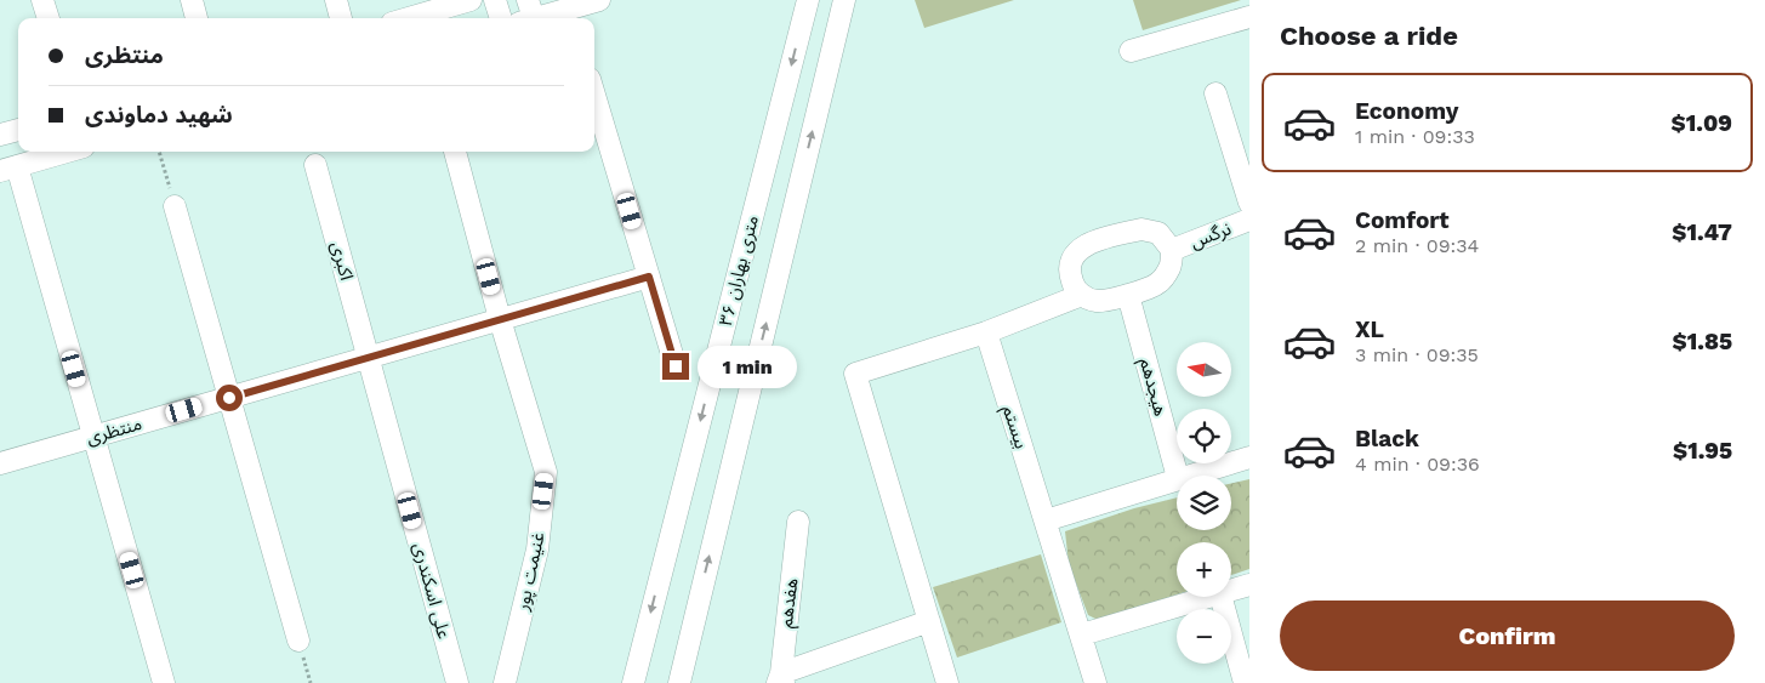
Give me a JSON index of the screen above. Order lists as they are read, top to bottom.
{
  "streets": {
    "street": [
      "نرگس",
      "اکبری",
      "۳۶ متری بهاران",
      "هیجدهم",
      "بیستم",
      "منتظری",
      "غنیمت پور",
      "علی اسکندری",
      "هفدهم"
    ]
  },
  "crossings": [
    ["نرگس", "هیجدهم"],
    ["اکبری", "منتظری"],
    ["اکبری", "علی اسکندری"],
    ["منتظری", "غنیمت پور"],
    ["منتظری", "علی اسکندری"]
  ],
  "north": "left",
  "page": {
    "heading": "Choose a ride",
    "banner": ["منتظری", "شهید دماوندی"],
    "list": [
      {
        "name": "Economy",
        "note": "1 min · 09:33",
        "value": "$1.09"
      },
      {
        "name": "Comfort",
        "note": "2 min · 09:34",
        "value": "$1.47"
      },
      {
        "name": "XL",
        "note": "3 min · 09:35",
        "value": "$1.85"
      },
      {
        "name": "Black",
        "note": "4 min · 09:36",
        "value": "$1.95"
      }
    ],
    "map_buttons": ["+", "−"],
    "bubble": "1 min",
    "buttons": "Confirm"
  }
}
